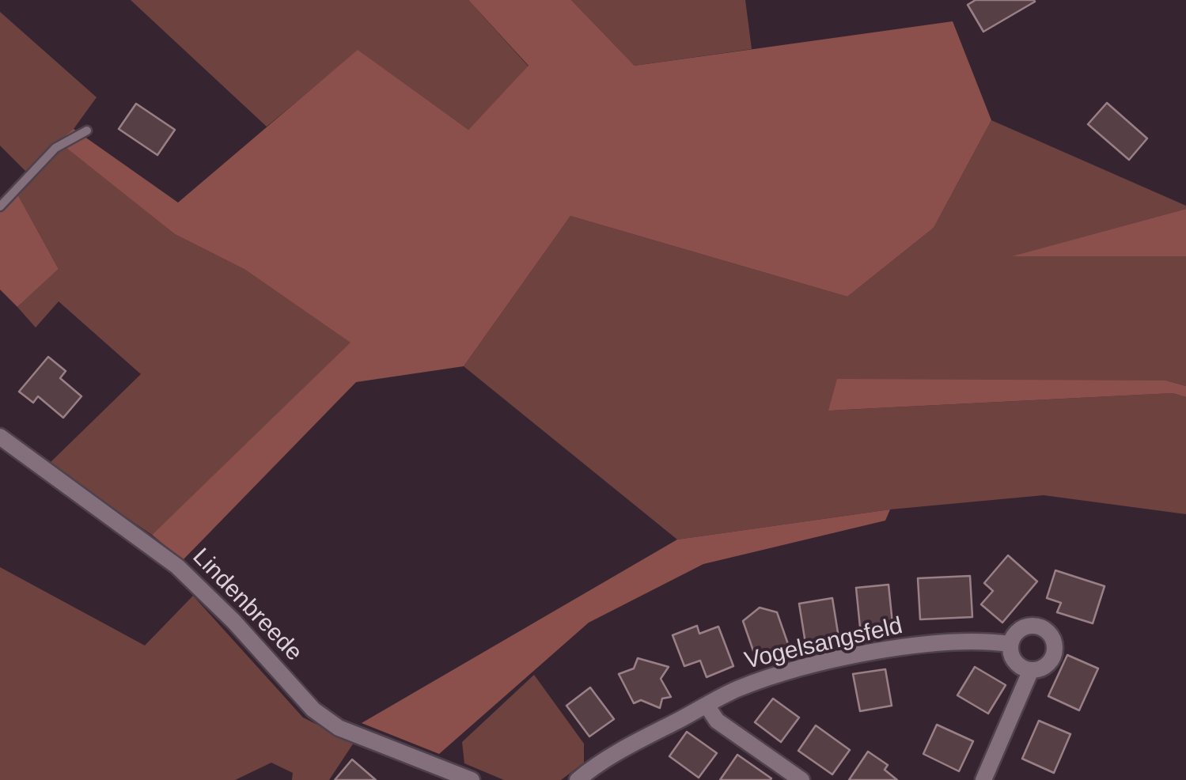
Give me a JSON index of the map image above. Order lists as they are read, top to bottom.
{
  "streets": {
    "street": ["Lindenbreede", "Vogelsangsfeld"]
  }
}
